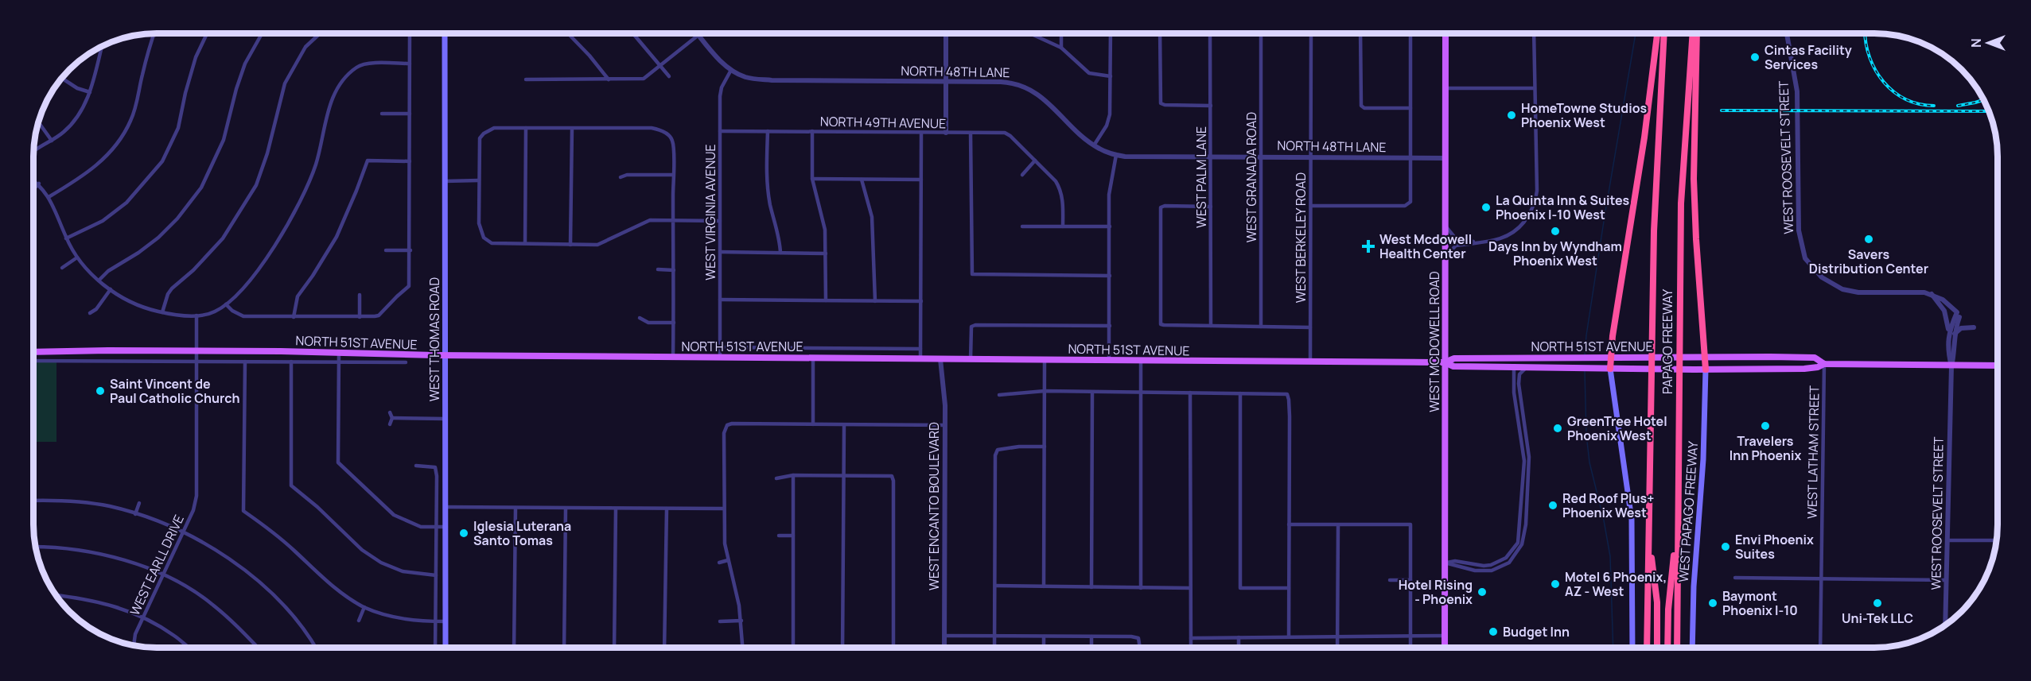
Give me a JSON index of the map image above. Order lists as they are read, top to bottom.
{
  "streets": {
    "highway": ["PAPAGO FREEWAY"],
    "main road": [
      "WEST THOMAS ROAD",
      "WEST MCDOWELL ROAD",
      "NORTH 51ST AVENUE",
      "WEST PAPAGO FREEWAY"
    ],
    "street": [
      "NORTH 48TH LANE",
      "NORTH 49TH AVENUE",
      "WEST ROOSEVELT STREET",
      "WEST PALM LANE",
      "WEST GRANADA ROAD",
      "WEST VIRGINIA AVENUE",
      "WEST BERKELEY ROAD",
      "WEST LATHAM STREET",
      "WEST ENCANTO BOULEVARD",
      "WEST EARLL DRIVE"
    ]
  },
  "crossings": [
    ["NORTH 48TH LANE", "WEST PALM LANE"],
    ["NORTH 48TH LANE", "WEST GRANADA ROAD"],
    ["NORTH 48TH LANE", "WEST VIRGINIA AVENUE"],
    ["NORTH 48TH LANE", "WEST BERKELEY ROAD"],
    ["NORTH 48TH LANE", "WEST MCDOWELL ROAD"],
    ["NORTH 49TH AVENUE", "WEST VIRGINIA AVENUE"],
    ["WEST ROOSEVELT STREET", "NORTH 51ST AVENUE"],
    ["WEST VIRGINIA AVENUE", "NORTH 51ST AVENUE"],
    ["WEST BERKELEY ROAD", "NORTH 51ST AVENUE"],
    ["WEST THOMAS ROAD", "NORTH 51ST AVENUE"],
    ["WEST MCDOWELL ROAD", "NORTH 51ST AVENUE"],
    ["NORTH 51ST AVENUE", "WEST LATHAM STREET"],
    ["NORTH 51ST AVENUE", "WEST ENCANTO BOULEVARD"],
    ["NORTH 51ST AVENUE", "WEST PAPAGO FREEWAY"],
    ["NORTH 51ST AVENUE", "WEST EARLL DRIVE"]
  ],
  "places": {
    "other": [
      "Cintas Facility Services",
      "HomeTowne Studios Phoenix West",
      "La Quinta Inn & Suites Phoenix I-10 West",
      "Days Inn by Wyndham Phoenix West",
      "Savers Distribution Center",
      "Saint Vincent de Paul Catholic Church",
      "Travelers Inn Phoenix",
      "GreenTree Hotel Phoenix West",
      "Red Roof Plus+ Phoenix West",
      "Iglesia Luterana Santo Tomas",
      "Envi Phoenix Suites",
      "Motel 6 Phoenix, AZ - West",
      "Hotel Rising - Phoenix",
      "Baymont Phoenix I-10",
      "Uni-Tek LLC",
      "Budget Inn"
    ],
    "health": ["West Mcdowell Health Center"]
  },
  "north": "left"
}
